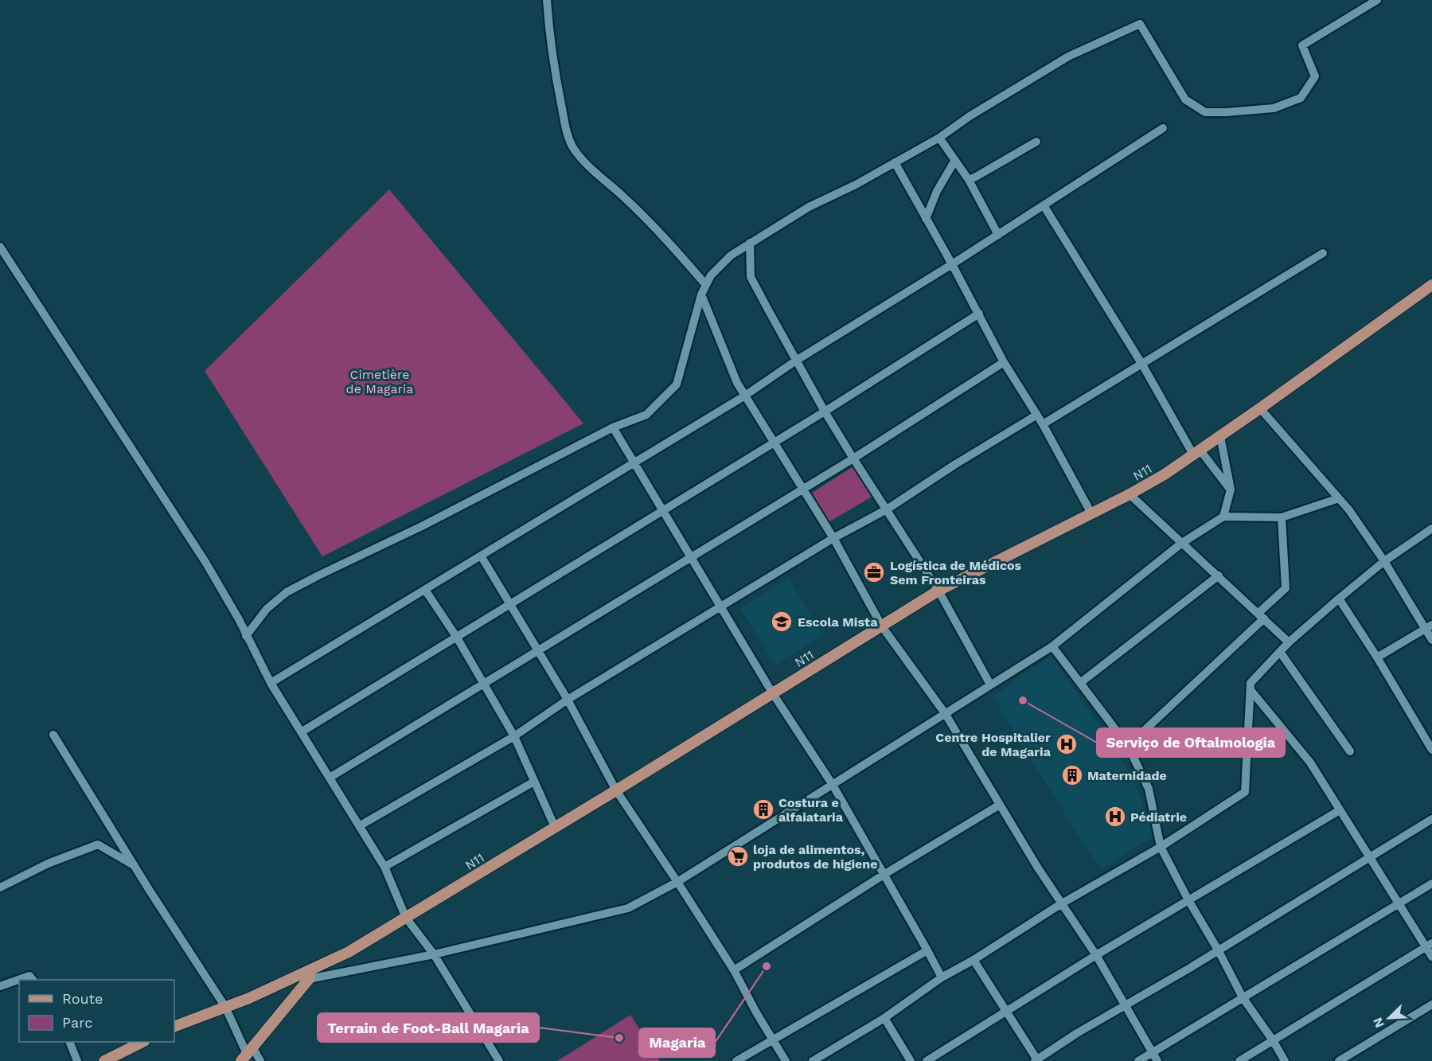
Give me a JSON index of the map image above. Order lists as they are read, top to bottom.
{
  "streets": {
    "main road": ["N11"]
  },
  "parks": ["Cimetière de Magaria"],
  "places": {
    "office": ["Logística de Médicos Sem Fronteiras"],
    "school or university": ["Escola Mista"],
    "other": ["Serviço de Oftalmologia", "Magaria", "Terrain de Foot-Ball Magaria"],
    "hospital": ["Centre Hospitalier de Magaria", "Pédiatrie"],
    "building": ["Maternidade", "Costura e alfaiataria"],
    "supermarket": ["loja de alimentos, produtos de higiene"]
  },
  "legend": ["Route", "Parc"],
  "north": "bottom left"
}
